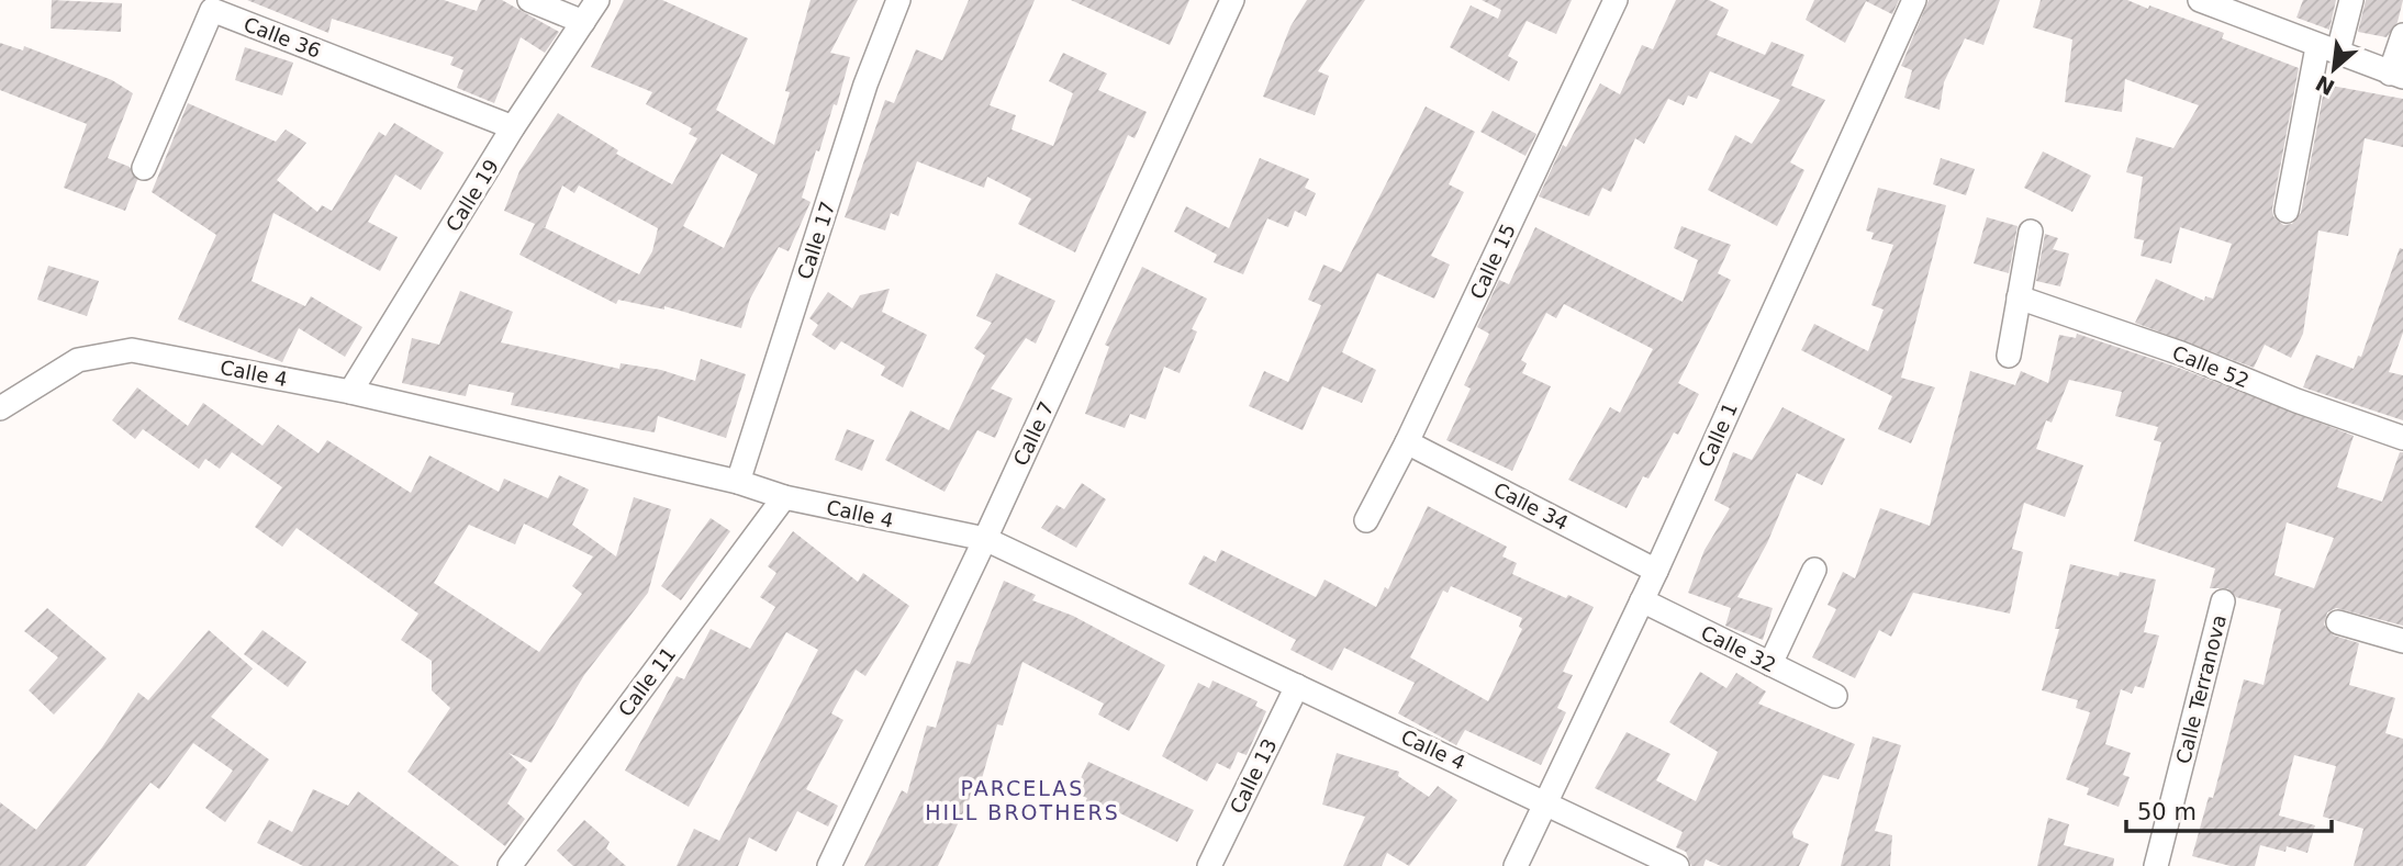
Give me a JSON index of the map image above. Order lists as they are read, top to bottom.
{
  "streets": {
    "street": [
      "Calle 36",
      "Calle 19",
      "Calle 17",
      "Calle 15",
      "Calle 52",
      "Calle 4",
      "Calle 7",
      "Calle 1",
      "Calle 34",
      "Calle 32",
      "Calle 11",
      "Calle Terranova",
      "Calle 13"
    ]
  },
  "crossings": [
    ["Calle 36", "Calle 19"],
    ["Calle 19", "Calle 4"],
    ["Calle 17", "Calle 4"],
    ["Calle 15", "Calle 34"],
    ["Calle 4", "Calle 7"],
    ["Calle 4", "Calle 1"],
    ["Calle 4", "Calle 11"],
    ["Calle 4", "Calle 13"],
    ["Calle 1", "Calle 34"],
    ["Calle 1", "Calle 32"]
  ],
  "districts": ["PARCELAS HILL BROTHERS"],
  "scale_bar": "50 m",
  "north": "bottom left"
}
